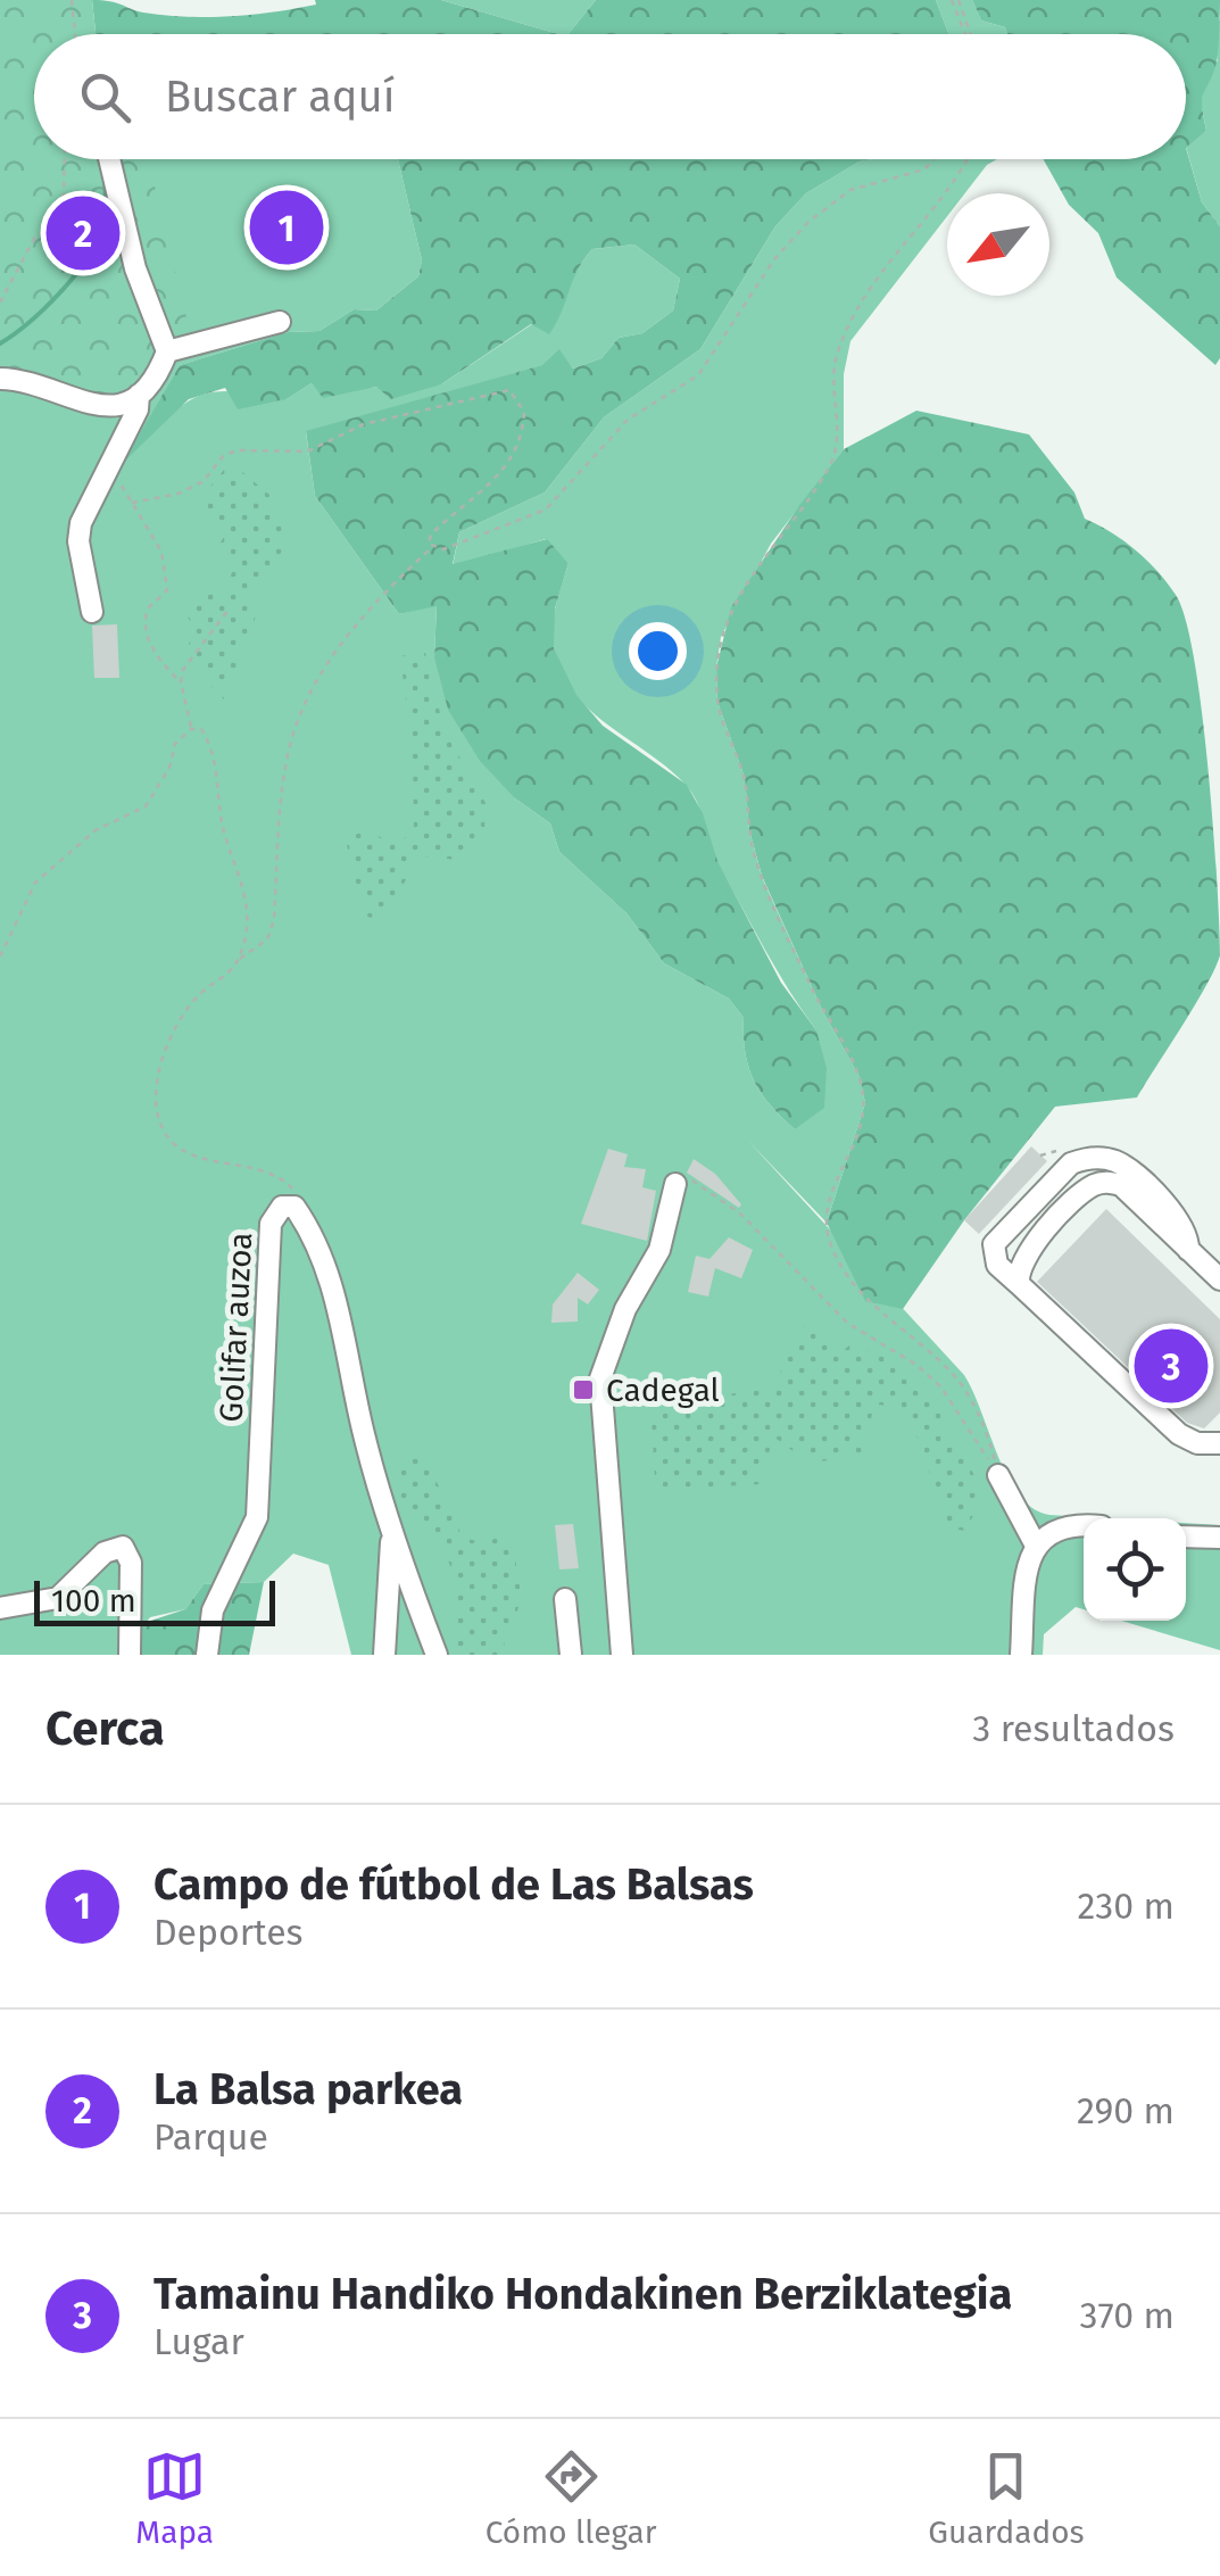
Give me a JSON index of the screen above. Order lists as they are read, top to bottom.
{
  "streets": {
    "street": ["Golifar auzoa"]
  },
  "places": {
    "transit": ["Cadegal"]
  },
  "scale_bar": "100 m",
  "north": "bottom left",
  "page": {
    "search": "Buscar aquí",
    "pins": ["1", "2", "3"],
    "scale": "100 m",
    "heading": ["Cerca", "3 resultados"],
    "list": [
      {
        "mark": "1",
        "name": "Campo de fútbol de Las Balsas",
        "note": "Deportes",
        "value": "230 m"
      },
      {
        "mark": "2",
        "name": "La Balsa parkea",
        "note": "Parque",
        "value": "290 m"
      },
      {
        "mark": "3",
        "name": "Tamainu Handiko Hondakinen Berziklategia",
        "note": "Lugar",
        "value": "370 m"
      }
    ],
    "nav": ["Mapa", "Cómo llegar", "Guardados"]
  }
}
